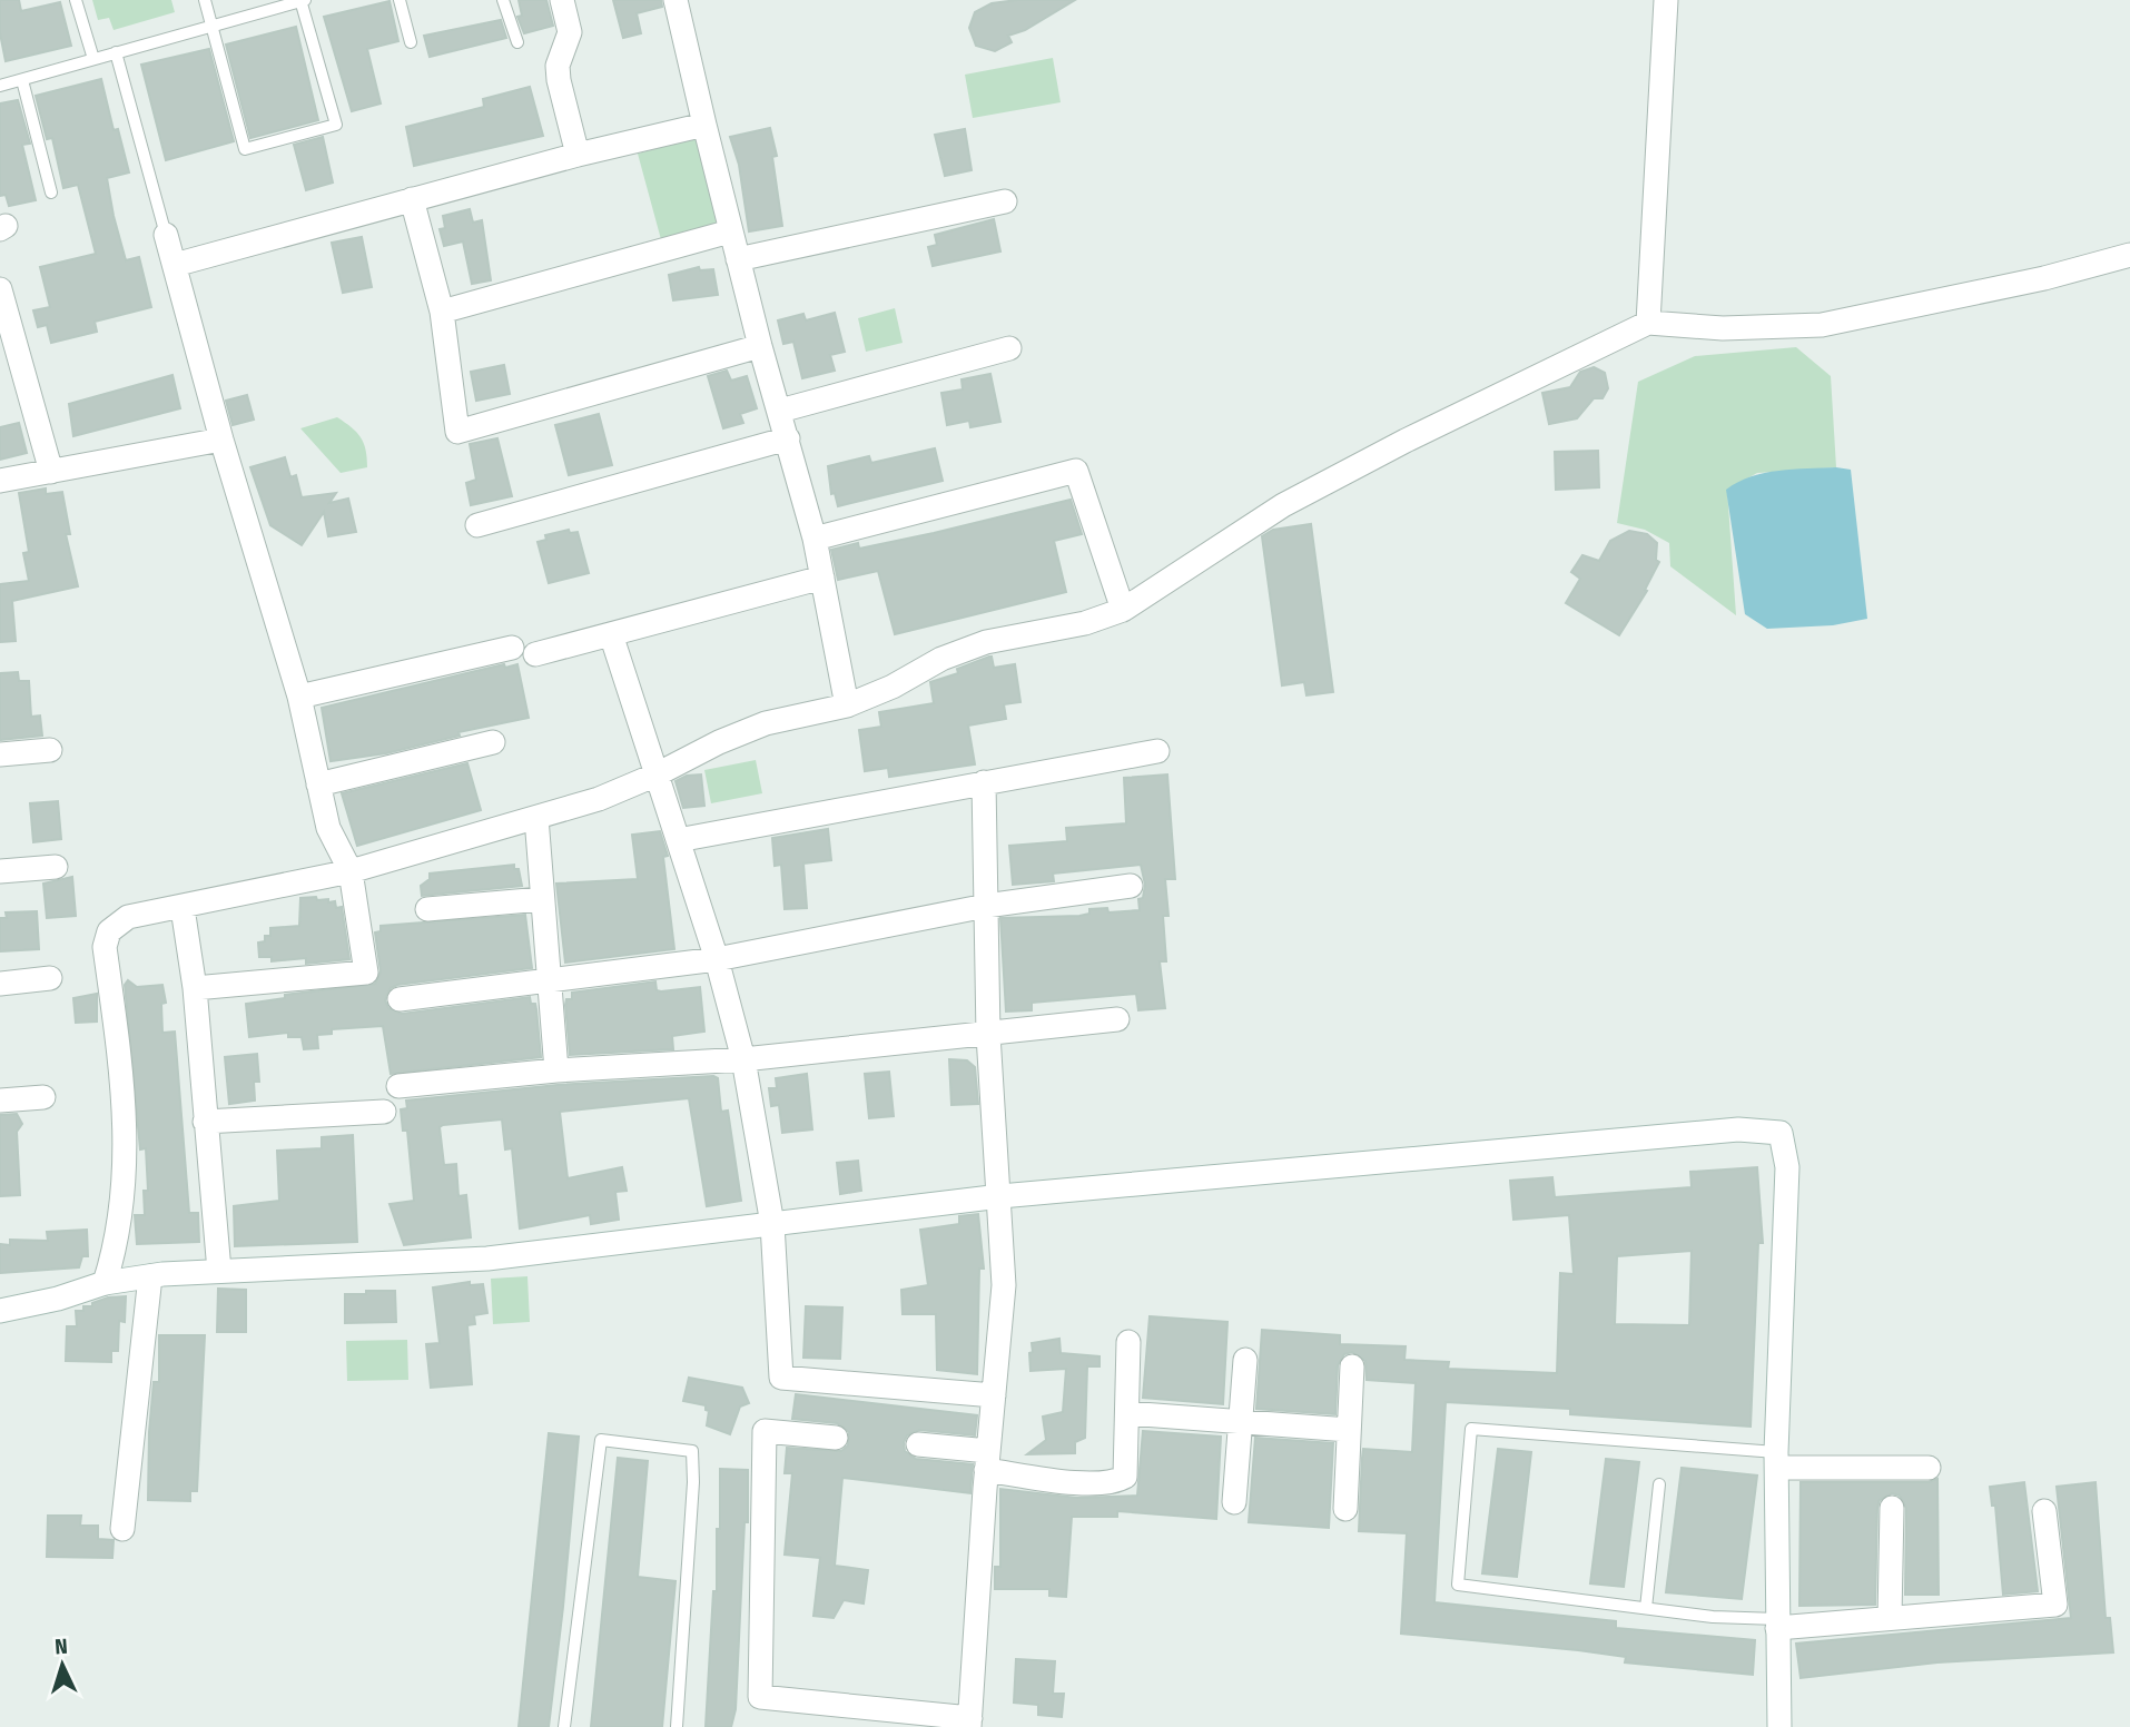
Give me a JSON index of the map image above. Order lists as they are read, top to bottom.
{
  "north": "top"
}
